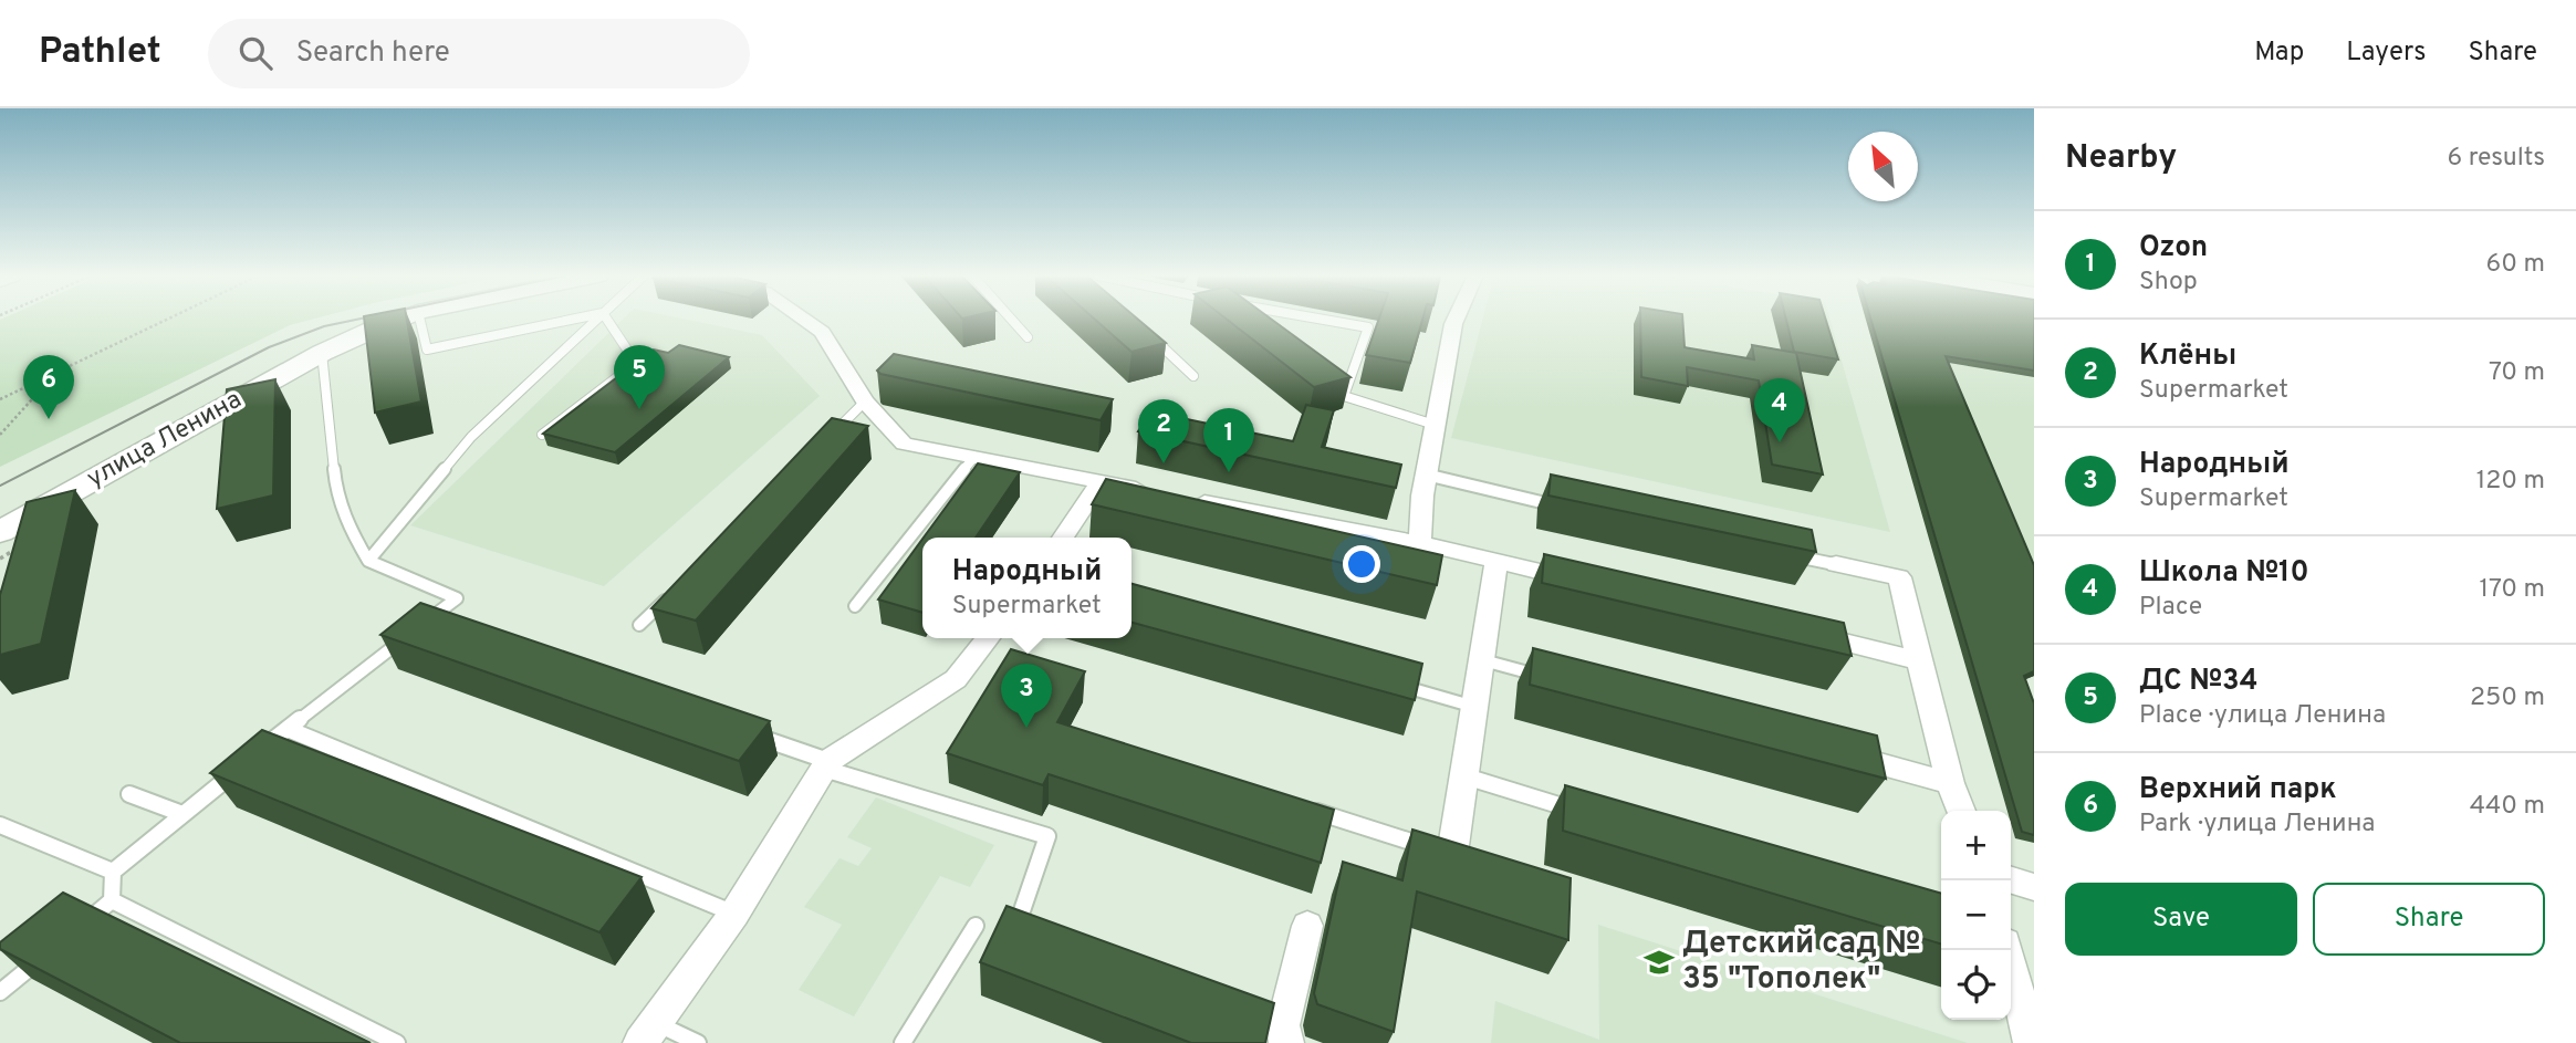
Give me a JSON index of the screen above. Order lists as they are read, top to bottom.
{
  "streets": {
    "street": ["улица Ленина"]
  },
  "places": {
    "school or university": ["Детский сад № 35 \"Тополек\""]
  },
  "north": "top left",
  "page": {
    "header": "Pathlet",
    "search": "Search here",
    "nav": ["Map", "Layers", "Share"],
    "heading": ["Nearby", "6 results"],
    "list": [
      {
        "mark": "1",
        "name": "Ozon",
        "note": "Shop",
        "value": "60 m"
      },
      {
        "mark": "2",
        "name": "Клёны",
        "note": "Supermarket",
        "value": "70 m"
      },
      {
        "mark": "3",
        "name": "Народный",
        "note": "Supermarket",
        "value": "120 m"
      },
      {
        "mark": "4",
        "name": "Школа №10",
        "note": "Place",
        "value": "170 m"
      },
      {
        "mark": "5",
        "name": "ДС №34",
        "note": "Place · улица Ленина",
        "value": "250 m"
      },
      {
        "mark": "6",
        "name": "Верхний парк",
        "note": "Park · улица Ленина",
        "value": "440 m"
      }
    ],
    "pins": [
      "5",
      "6",
      "4",
      "2",
      "1",
      "3"
    ],
    "popup": ["Народный", "Supermarket"],
    "map_buttons": ["+", "−"],
    "buttons": ["Save", "Share"]
  }
}
